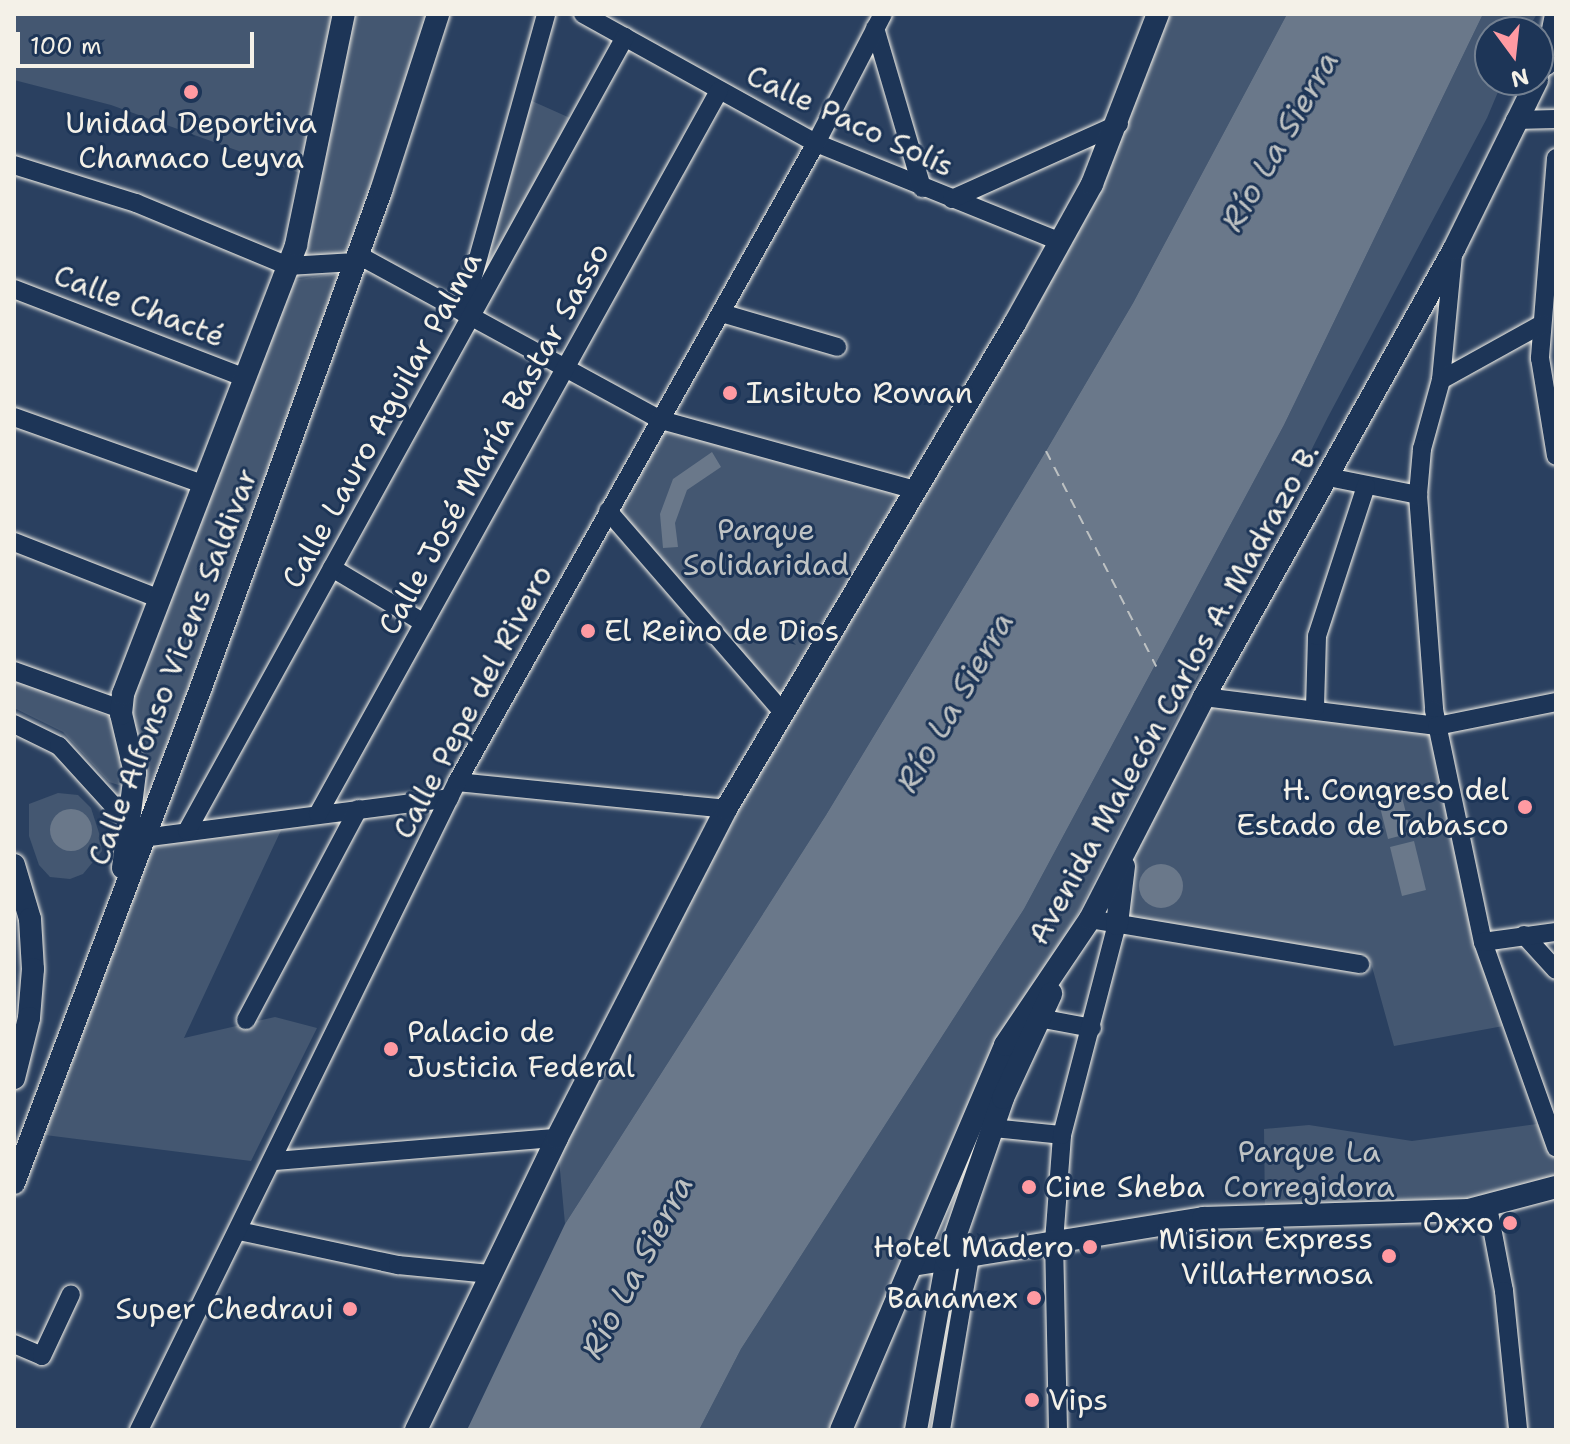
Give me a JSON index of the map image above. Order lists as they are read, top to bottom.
{
  "streets": {
    "main road": ["Calle Alfonso Vicens Saldivar", "Avenida Malecón Carlos A. Madrazo B."],
    "street": [
      "Calle Paco Solís",
      "Calle Chacté",
      "Calle Lauro Aguilar Palma",
      "Calle José María Bastar Sasso",
      "Calle Pepe del Rivero"
    ]
  },
  "crossings": [
    ["Calle Paco Solís", "Calle Lauro Aguilar Palma"],
    ["Calle Paco Solís", "Calle José María Bastar Sasso"],
    ["Calle Paco Solís", "Calle Pepe del Rivero"],
    ["Calle Chacté", "Calle Alfonso Vicens Saldivar"]
  ],
  "water": ["Río La Sierra"],
  "parks": ["Parque Solidaridad", "Parque La Corregidora"],
  "places": [
    "Unidad Deportiva Chamaco Leyva",
    "Insituto Rowan",
    "El Reino de Dios",
    "H. Congreso del Estado de Tabasco",
    "Palacio de Justicia Federal",
    "Cine Sheba",
    "Oxxo",
    "Hotel Madero",
    "Mision Express VillaHermosa",
    "Banamex",
    "Super Chedraui",
    "Vips"
  ],
  "scale_bar": "100 m",
  "north": "bottom"
}
